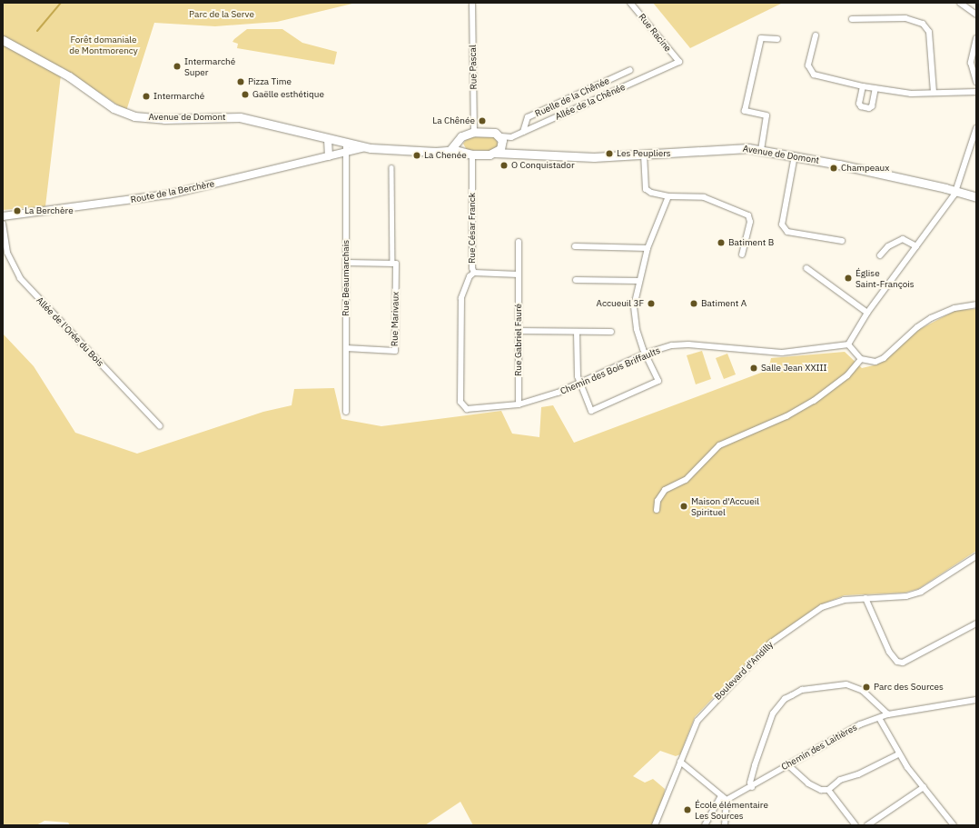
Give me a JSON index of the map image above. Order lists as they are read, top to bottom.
{
  "streets": {
    "main road": ["Avenue de Domont"],
    "street": [
      "Rue Racine",
      "Rue Pascal",
      "Ruelle de la Chênée",
      "Allée de la Chênée",
      "Route de la Berchère",
      "Rue César Franck",
      "Rue Beaumarchais",
      "Rue Marivaux",
      "Allée de l'Orée du Bois",
      "Rue Gabriel Fauré",
      "Chemin des Bois Briffaults",
      "Boulevard d'Andilly",
      "Chemin des Laitières"
    ]
  },
  "crossings": [
    ["Rue Racine", "Allée de la Chênée"],
    ["Ruelle de la Chênée", "Allée de la Chênée"],
    ["Avenue de Domont", "Route de la Berchère"],
    ["Avenue de Domont", "Rue César Franck"],
    ["Avenue de Domont", "Rue Beaumarchais"],
    ["Route de la Berchère", "Rue Beaumarchais"],
    ["Rue César Franck", "Chemin des Bois Briffaults"],
    ["Rue Beaumarchais", "Rue Marivaux"],
    ["Rue Gabriel Fauré", "Chemin des Bois Briffaults"]
  ],
  "parks": ["Parc de la Serve", "Forêt domaniale de Montmorency"],
  "places": [
    "Intermarché Super",
    "Pizza Time",
    "Gaëlle esthétique",
    "Intermarché",
    "La Chênée",
    "Les Peupliers",
    "La Chenée",
    "O Conquistador",
    "Champeaux",
    "La Berchère",
    "Batiment B",
    "Église Saint-François",
    "Accueuil 3F",
    "Batiment A",
    "Salle Jean XXIII",
    "Maison d'Accueil Spirituel",
    "Parc des Sources",
    "École élémentaire Les Sources"
  ]
}
